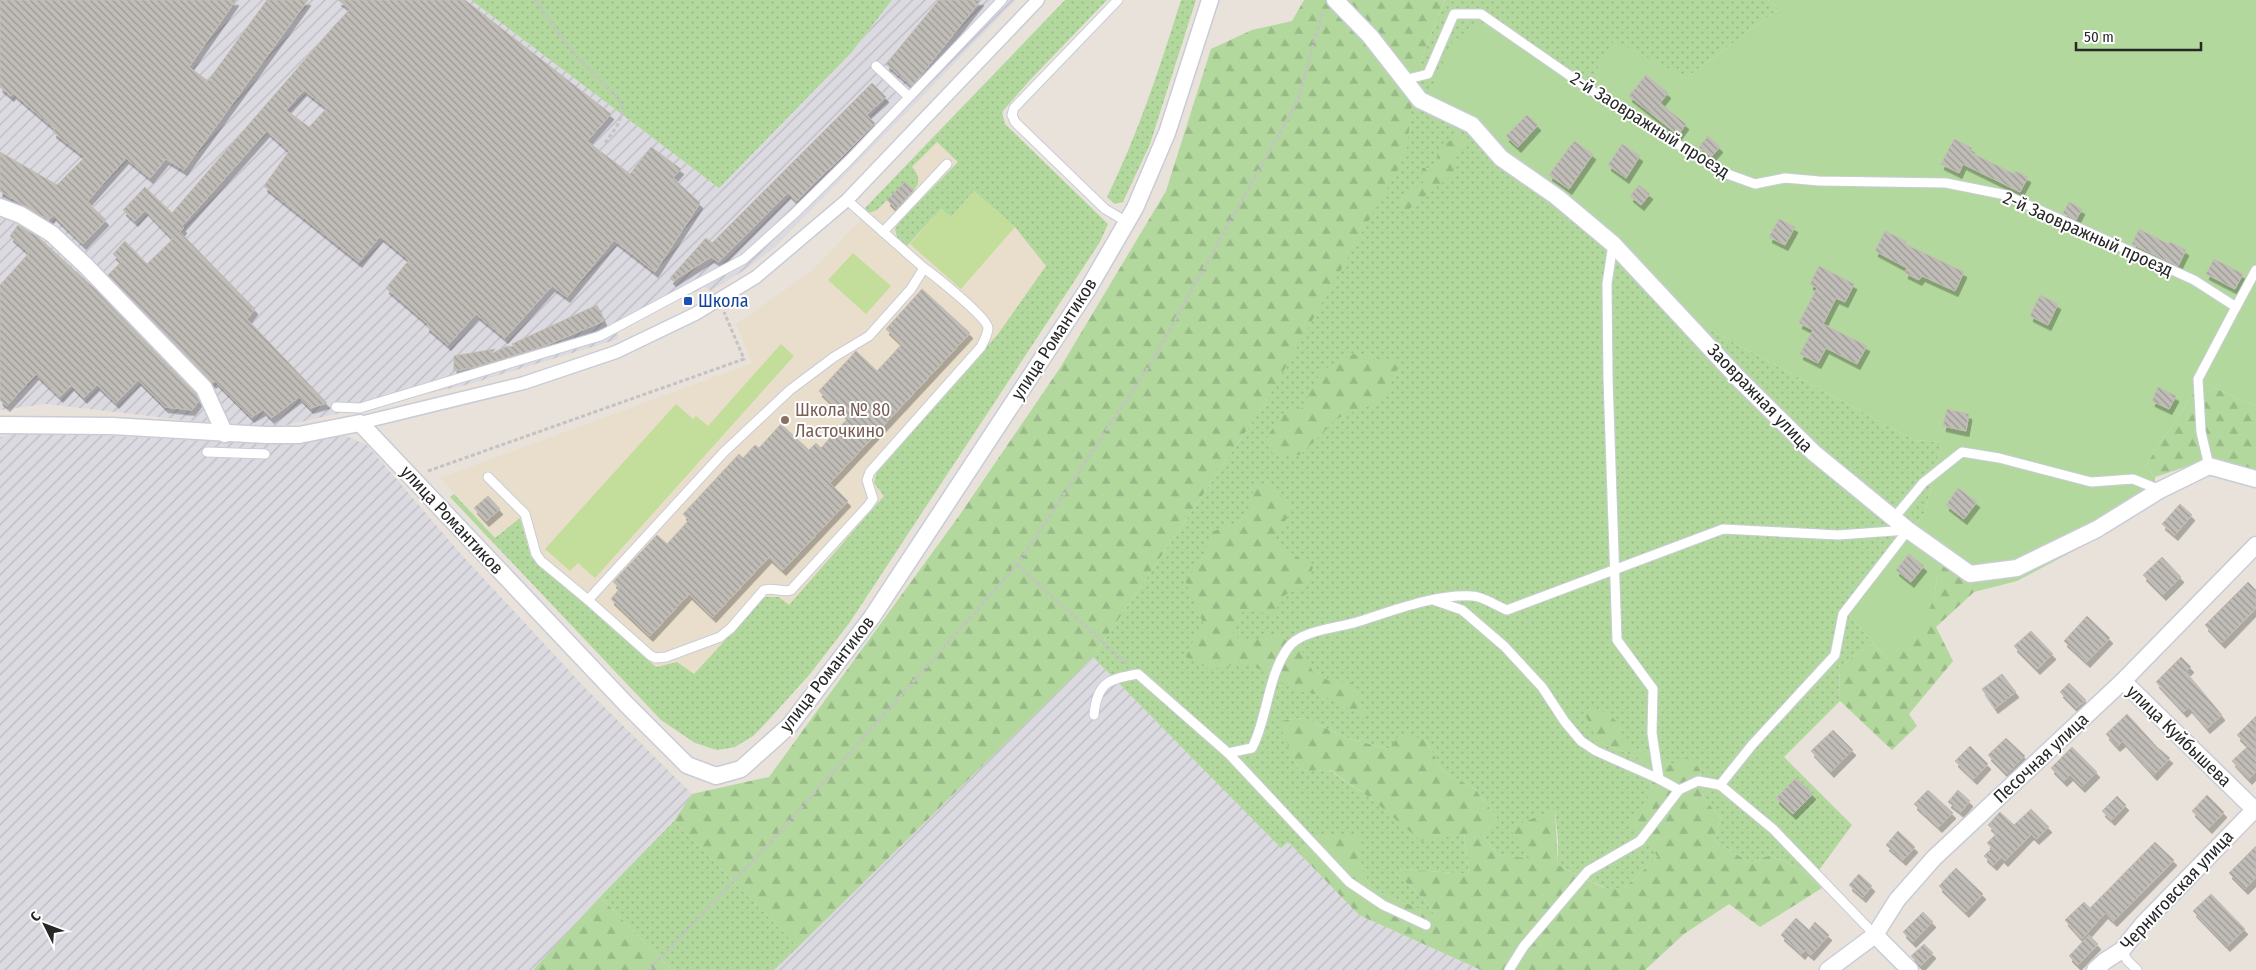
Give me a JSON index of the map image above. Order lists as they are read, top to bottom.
{
  "streets": {
    "street": [
      "улица Романтиков",
      "Заовражная улица",
      "улица Куйбышева",
      "Песочная улица",
      "Черниговская улица"
    ],
    "lane": ["2-й Заовражный проезд"]
  },
  "crossings": [
    ["2-й Заовражный проезд", "Заовражная улица"],
    ["улица Куйбышева", "Песочная улица"],
    ["улица Куйбышева", "Черниговская улица"]
  ],
  "places": {
    "transit": ["Школа"],
    "other": ["Школа № 80 Ласточкино"]
  },
  "scale_bar": "50 m",
  "north": "top left"
}
